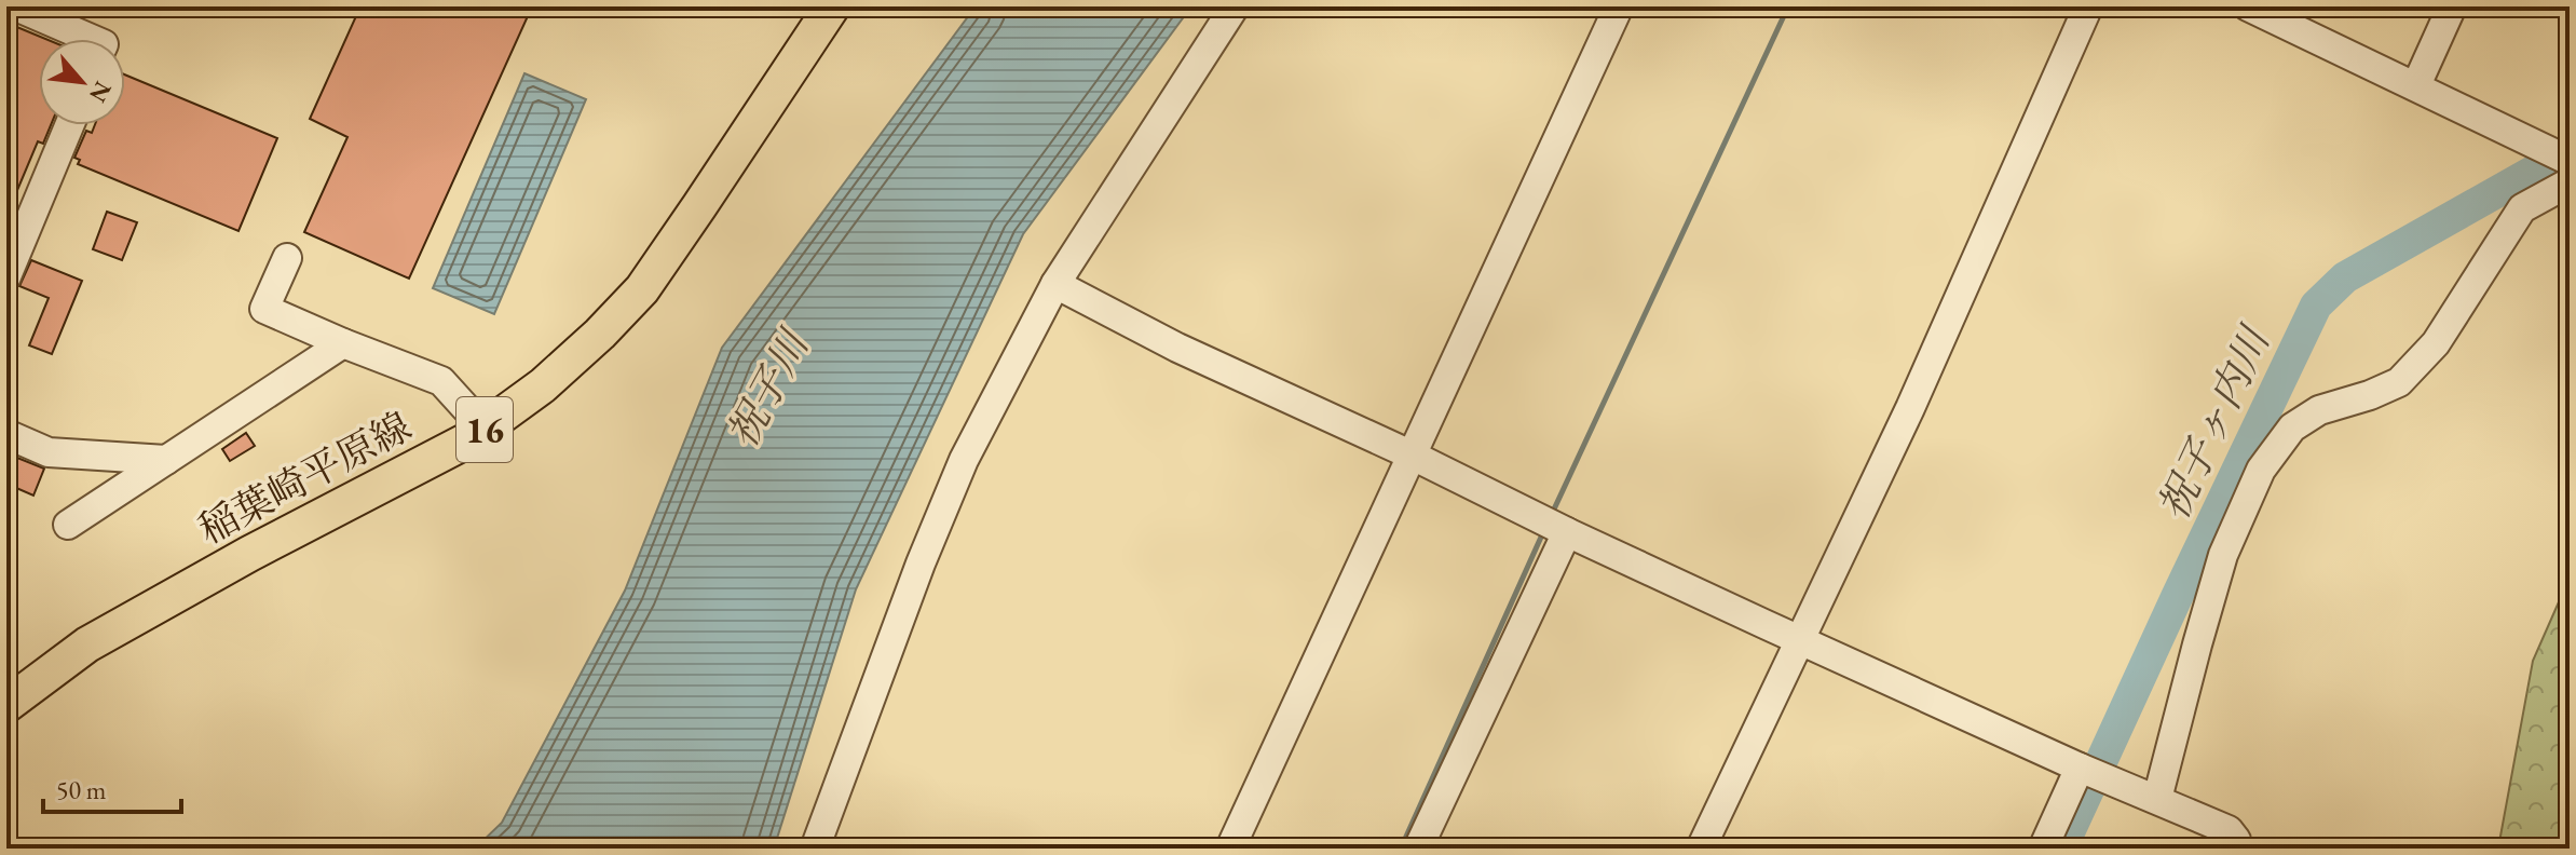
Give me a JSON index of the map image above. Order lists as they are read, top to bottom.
{
  "streets": {
    "main road": ["16", "稲葉崎平原線"]
  },
  "water": ["祝子川", "祝子ヶ内川"],
  "scale_bar": "50 m",
  "north": "bottom right"
}
